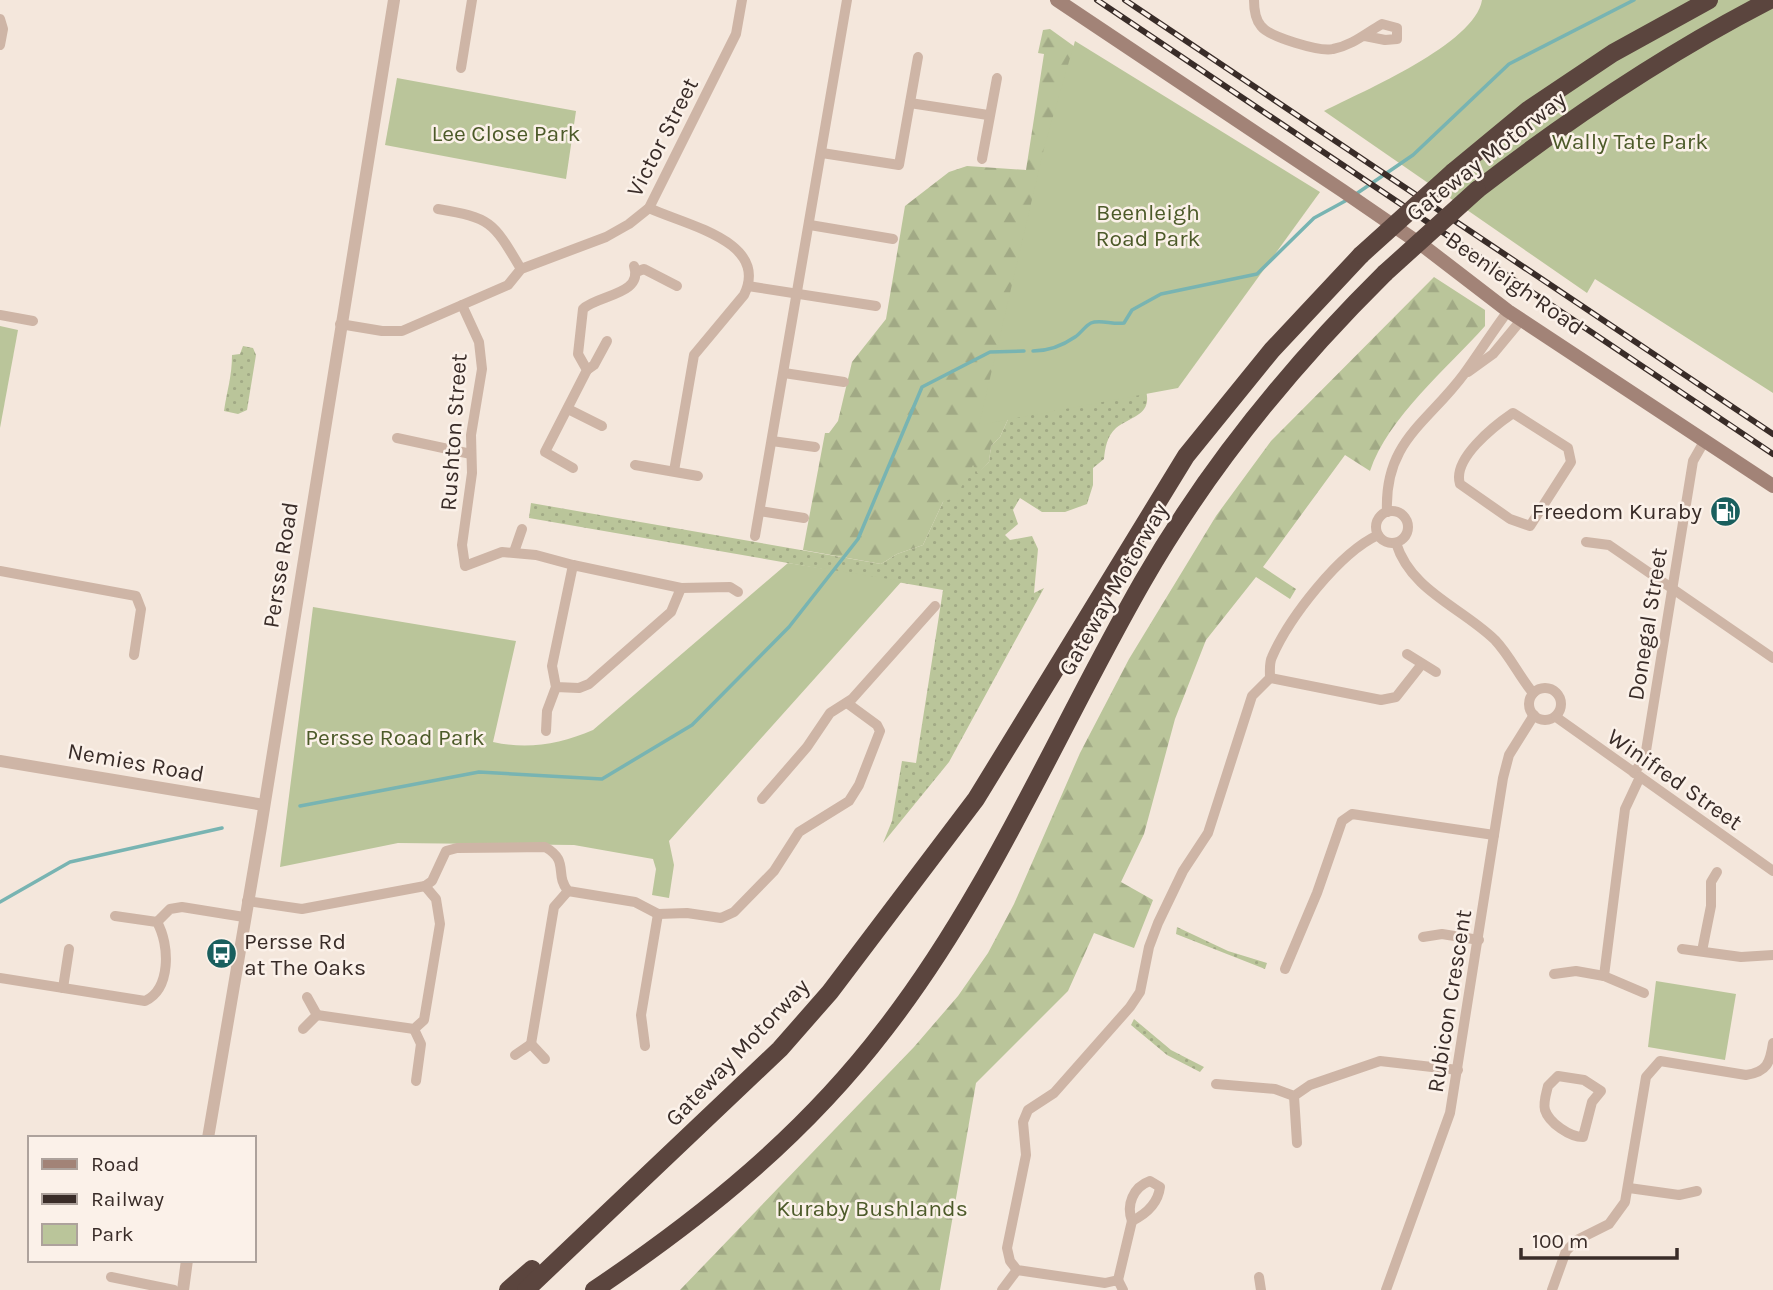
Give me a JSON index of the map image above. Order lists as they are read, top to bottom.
{
  "streets": {
    "highway": ["Gateway Motorway"],
    "main road": ["Beenleigh Road"],
    "street": [
      "Victor Street",
      "Rushton Street",
      "Persse Road",
      "Donegal Street",
      "Nemies Road",
      "Winifred Street",
      "Rubicon Crescent"
    ]
  },
  "crossings": [
    ["Victor Street", "Rushton Street"],
    ["Victor Street", "Persse Road"],
    ["Beenleigh Road", "Donegal Street"],
    ["Persse Road", "Nemies Road"],
    ["Donegal Street", "Winifred Street"],
    ["Winifred Street", "Rubicon Crescent"]
  ],
  "parks": [
    "Lee Close Park",
    "Wally Tate Park",
    "Beenleigh Road Park",
    "Persse Road Park",
    "Kuraby Bushlands"
  ],
  "places": {
    "fuel station": ["Freedom Kuraby"],
    "bus stop": ["Persse Rd at The Oaks"]
  },
  "legend": ["Road", "Railway", "Park"],
  "scale_bar": "100 m"
}
